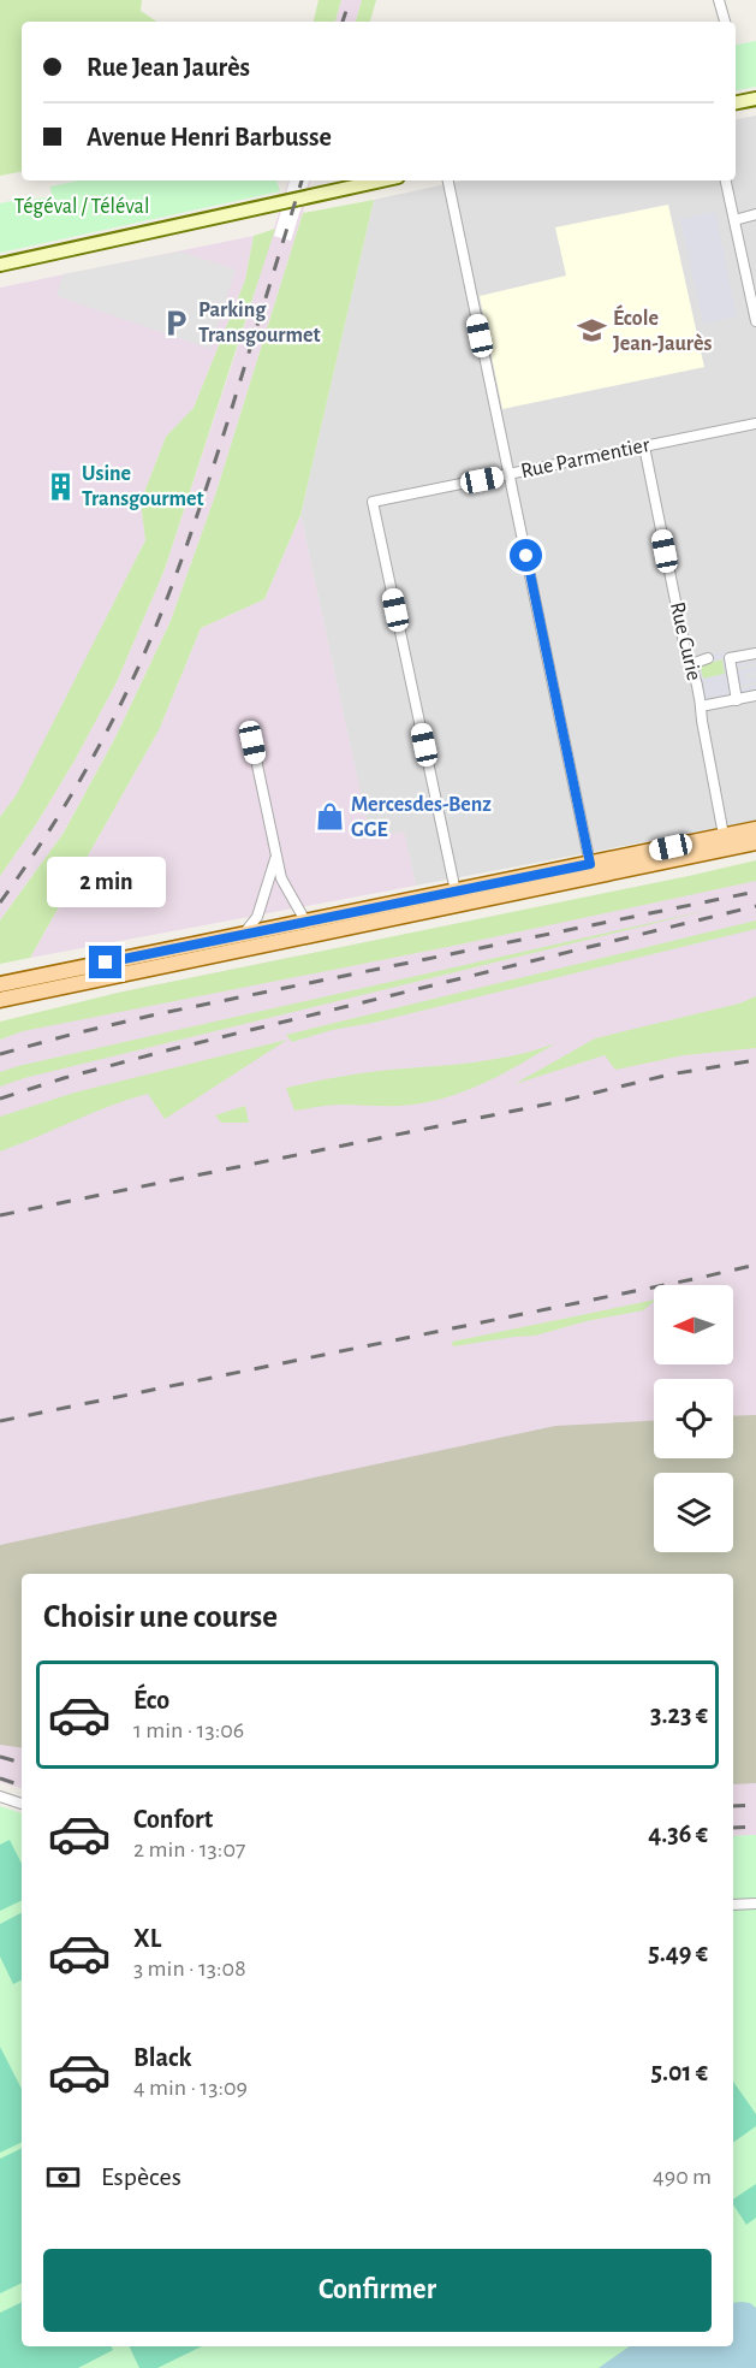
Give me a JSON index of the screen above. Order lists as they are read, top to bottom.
{
  "streets": {
    "street": ["Rue Parmentier", "Rue Curie"]
  },
  "crossings": [
    ["Rue Parmentier", "Rue Curie"]
  ],
  "parks": ["Tégéval / Téléval"],
  "places": {
    "parking": ["Parking Transgourmet"],
    "school or university": ["École Jean-Jaurès"],
    "building": ["Usine Transgourmet"],
    "shop": ["Mercesdes-Benz GGE"]
  },
  "north": "left",
  "page": {
    "banner": ["Rue Jean Jaurès", "Avenue Henri Barbusse"],
    "bubble": "2 min",
    "heading": "Choisir une course",
    "list": [
      {
        "name": "Éco",
        "note": "1 min · 13:06",
        "value": "3.23 €"
      },
      {
        "name": "Confort",
        "note": "2 min · 13:07",
        "value": "4.36 €"
      },
      {
        "name": "XL",
        "note": "3 min · 13:08",
        "value": "5.49 €"
      },
      {
        "name": "Black",
        "note": "4 min · 13:09",
        "value": "5.01 €"
      }
    ],
    "pay": ["Espèces", "490 m"],
    "buttons": "Confirmer"
  }
}
